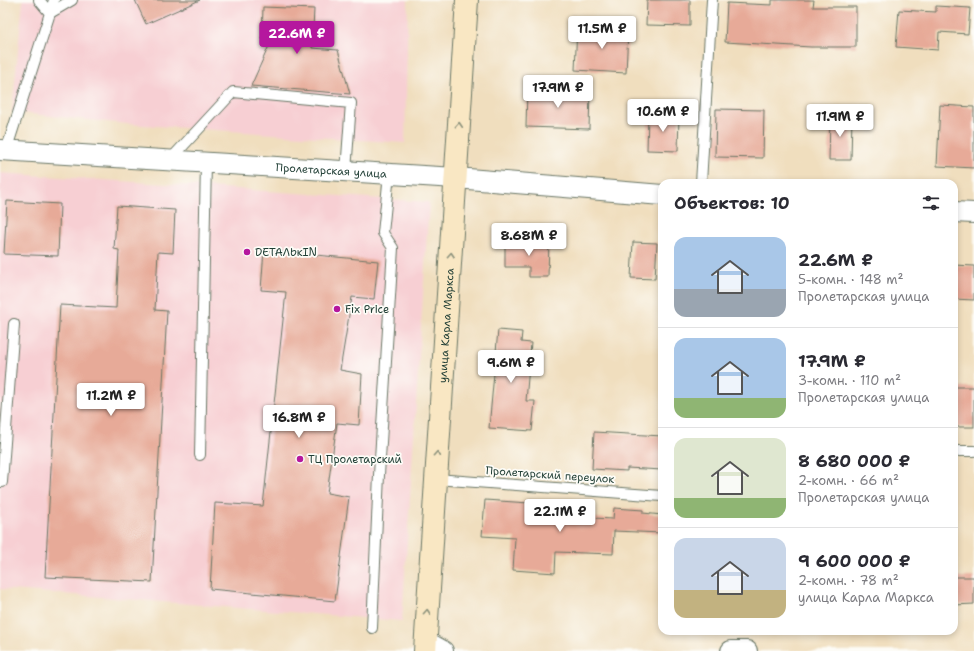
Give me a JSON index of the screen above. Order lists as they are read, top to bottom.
{
  "streets": {
    "main road": ["улица Карла Маркса"],
    "street": ["Пролетарская улица"],
    "lane": ["Пролетарский переулок"]
  },
  "crossings": [
    ["Пролетарская улица", "улица Карла Маркса"],
    ["улица Карла Маркса", "Пролетарский переулок"]
  ],
  "one_way": ["улица Карла Маркса"],
  "places": ["DЕТАЛЬкIN", "Fix Price", "ТЦ Пролетарский"],
  "page": {
    "price": [
      "11.5M ₽",
      "22.6M ₽",
      "17.9M ₽",
      "10.6M ₽",
      "11.9M ₽",
      "8.68M ₽",
      "9.6M ₽",
      "11.2M ₽",
      "16.8M ₽",
      "22.1M ₽"
    ],
    "heading": "Объектов: 10",
    "list": [
      {
        "name": "22.6M ₽",
        "note": "5-комн. · 148 m² · Пролетарская улица"
      },
      {
        "name": "17.9M ₽",
        "note": "3-комн. · 110 m² · Пролетарская улица"
      },
      {
        "name": "8 680 000 ₽",
        "note": "2-комн. · 66 m² · Пролетарская улица"
      },
      {
        "name": "9 600 000 ₽",
        "note": "2-комн. · 78 m² · улица Карла Маркса"
      }
    ]
  }
}
